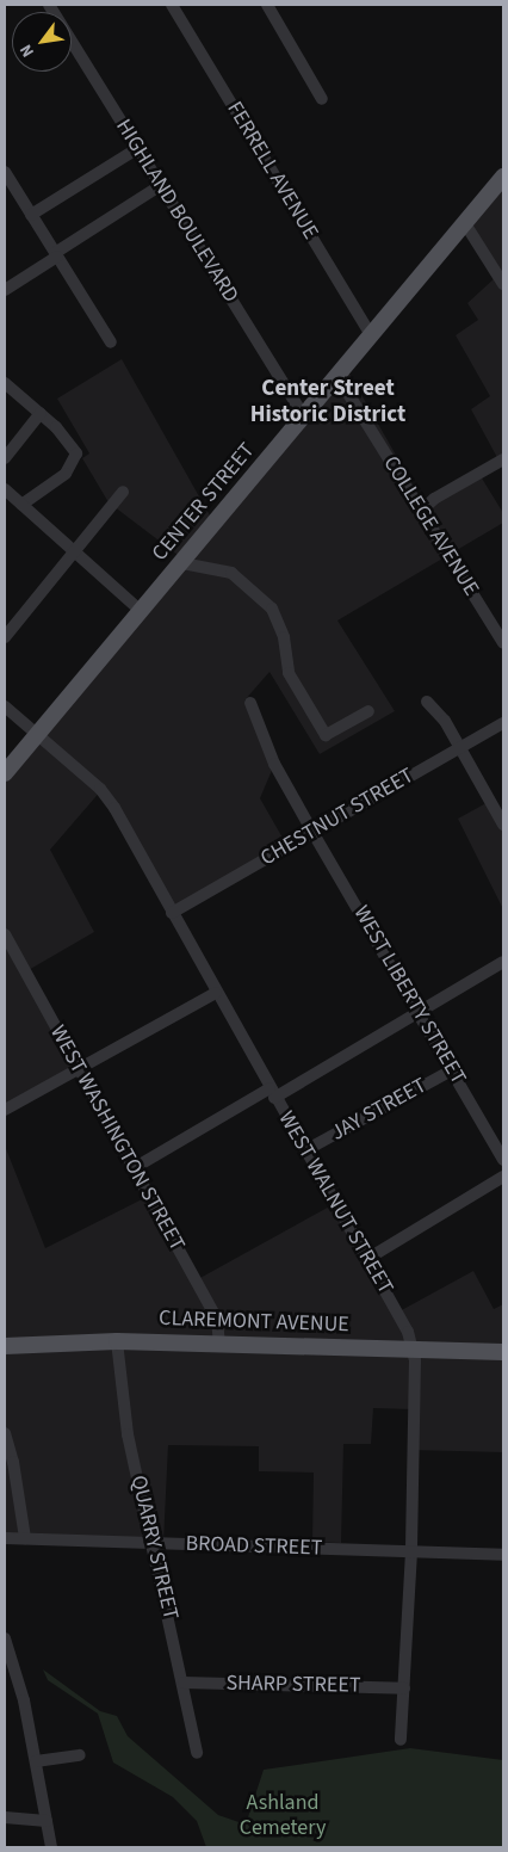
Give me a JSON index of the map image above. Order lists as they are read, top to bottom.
{
  "streets": {
    "main road": ["CENTER STREET", "CLAREMONT AVENUE"],
    "street": [
      "FERRELL AVENUE",
      "HIGHLAND BOULEVARD",
      "COLLEGE AVENUE",
      "CHESTNUT STREET",
      "WEST LIBERTY STREET",
      "JAY STREET",
      "WEST WASHINGTON STREET",
      "WEST WALNUT STREET",
      "BROAD STREET",
      "QUARRY STREET",
      "SHARP STREET"
    ]
  },
  "crossings": [
    ["FERRELL AVENUE", "CENTER STREET"],
    ["HIGHLAND BOULEVARD", "CENTER STREET"],
    ["CENTER STREET", "COLLEGE AVENUE"],
    ["CENTER STREET", "WEST WALNUT STREET"],
    ["CHESTNUT STREET", "WEST LIBERTY STREET"],
    ["CHESTNUT STREET", "WEST WALNUT STREET"],
    ["WEST LIBERTY STREET", "JAY STREET"],
    ["JAY STREET", "WEST WALNUT STREET"],
    ["WEST WASHINGTON STREET", "CLAREMONT AVENUE"],
    ["WEST WALNUT STREET", "CLAREMONT AVENUE"],
    ["WEST WALNUT STREET", "BROAD STREET"],
    ["WEST WALNUT STREET", "SHARP STREET"],
    ["CLAREMONT AVENUE", "QUARRY STREET"],
    ["BROAD STREET", "QUARRY STREET"],
    ["QUARRY STREET", "SHARP STREET"]
  ],
  "districts": ["Center Street Historic District"],
  "parks": ["Ashland Cemetery"],
  "north": "bottom left"
}
